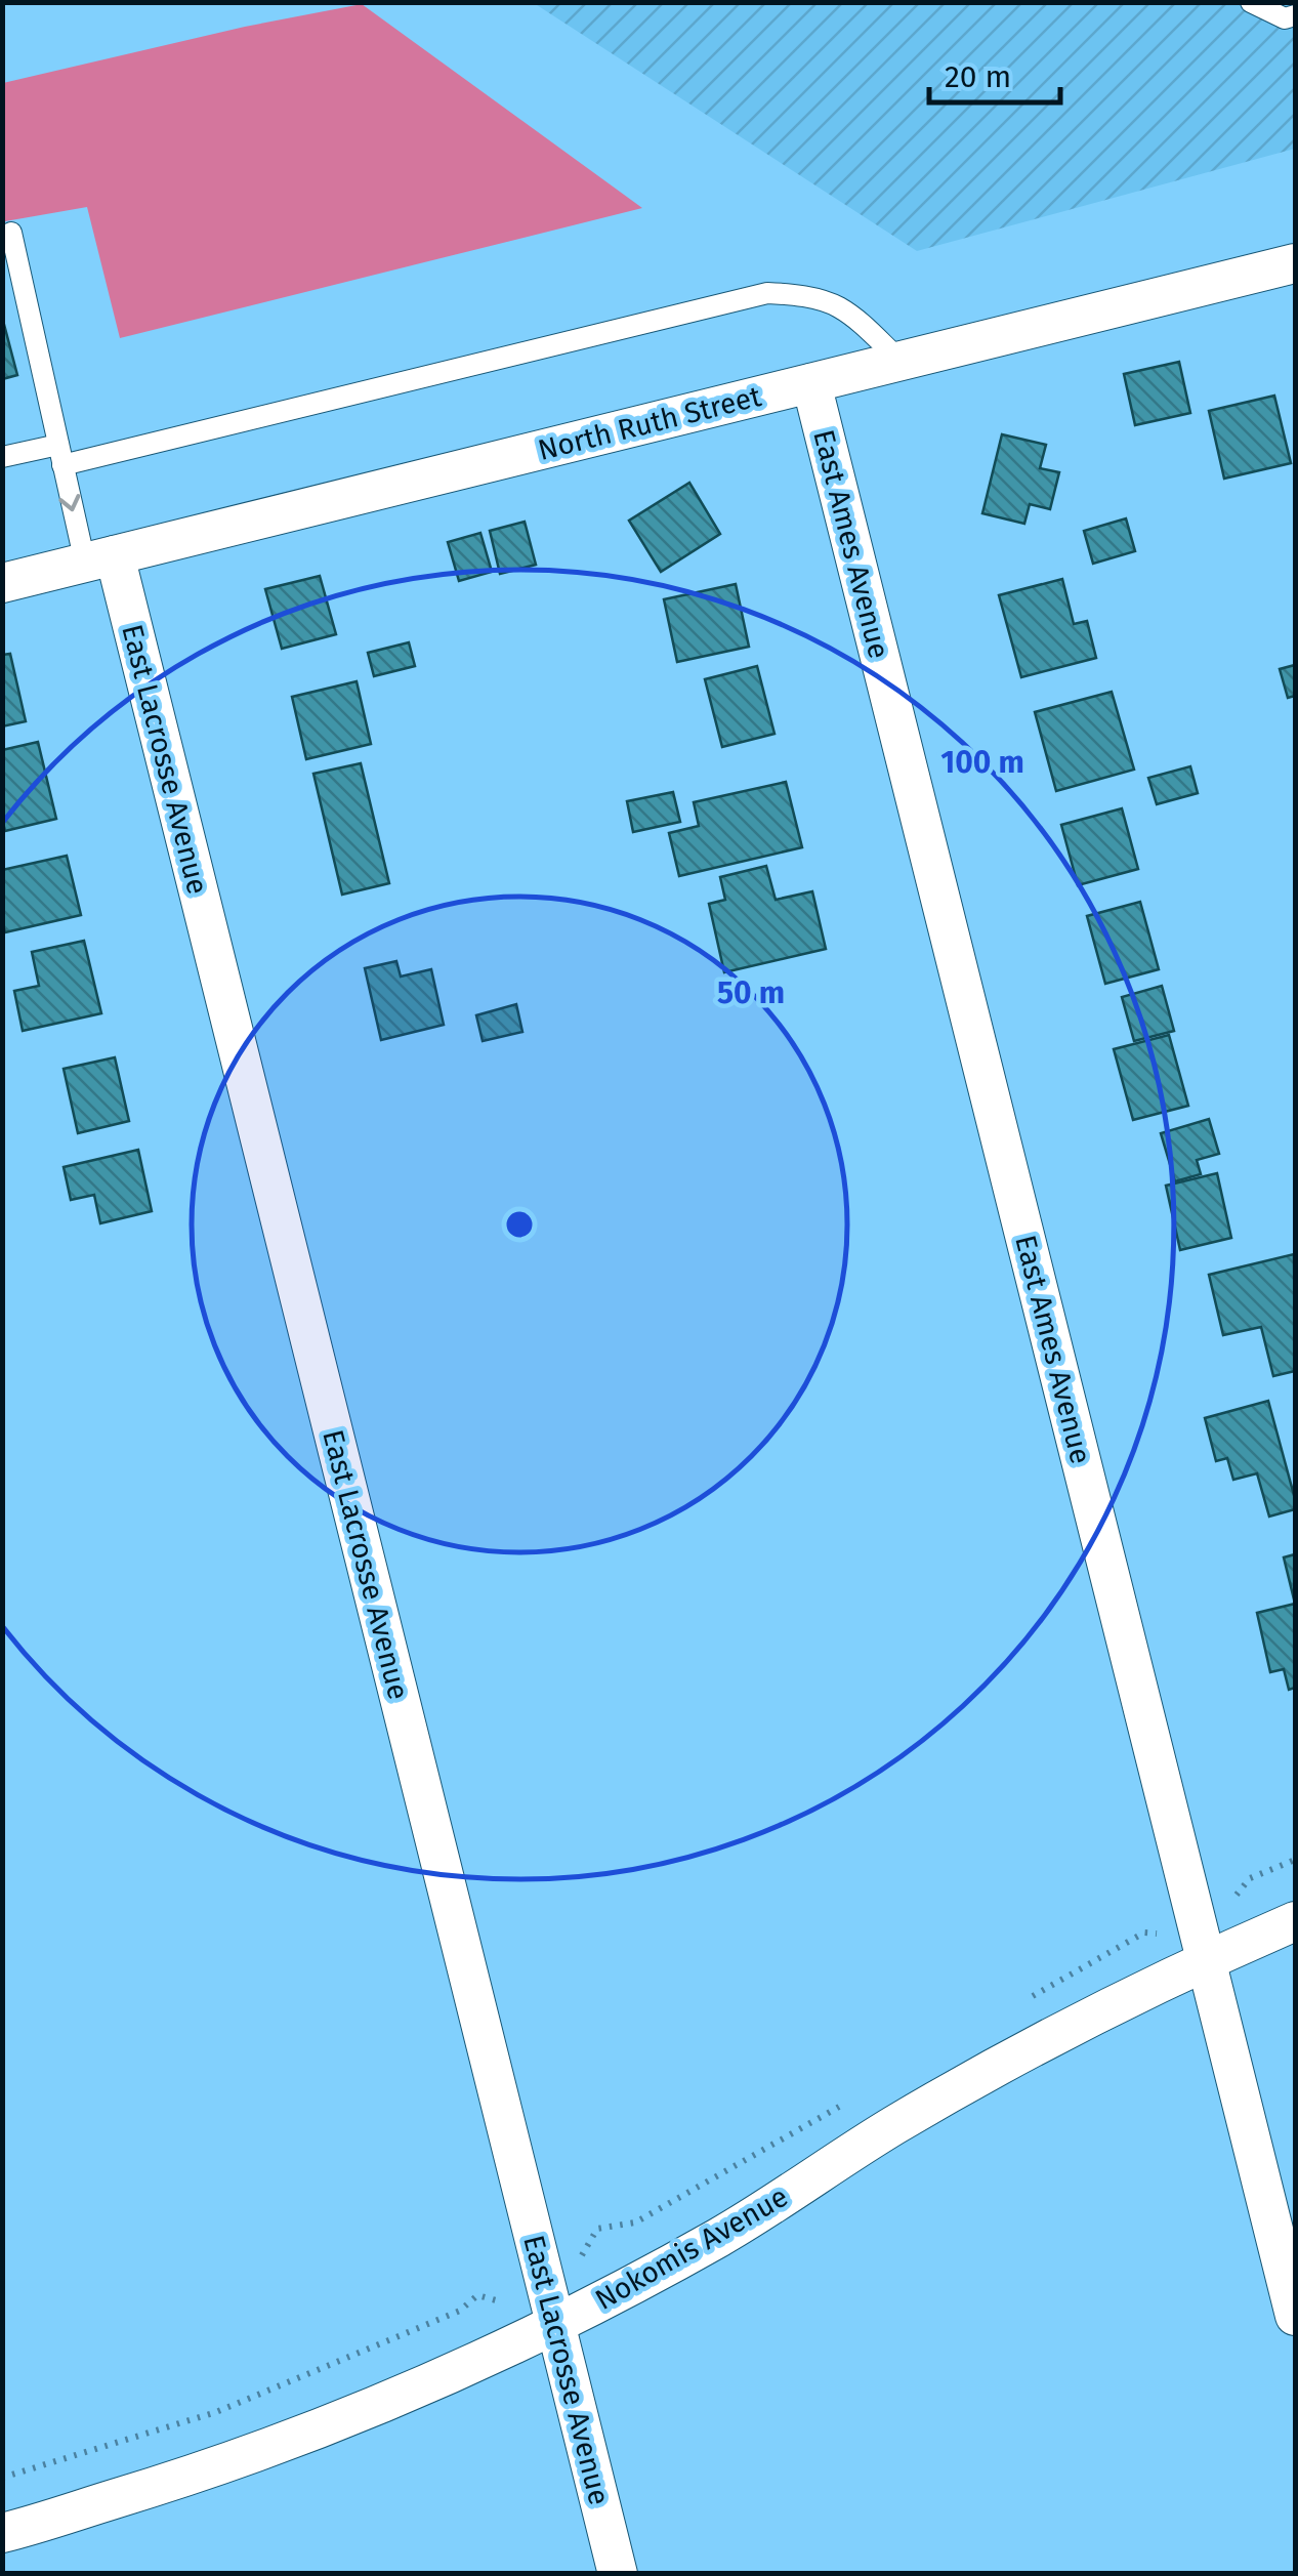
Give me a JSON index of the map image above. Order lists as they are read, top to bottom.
{
  "streets": {
    "street": [
      "North Ruth Street",
      "East Ames Avenue",
      "East Lacrosse Avenue",
      "Nokomis Avenue"
    ]
  },
  "crossings": [
    ["North Ruth Street", "East Ames Avenue"],
    ["North Ruth Street", "East Lacrosse Avenue"],
    ["East Ames Avenue", "Nokomis Avenue"],
    ["East Lacrosse Avenue", "Nokomis Avenue"]
  ],
  "scale_bar": "20 m",
  "rings": ["100 m", "50 m"]
}
